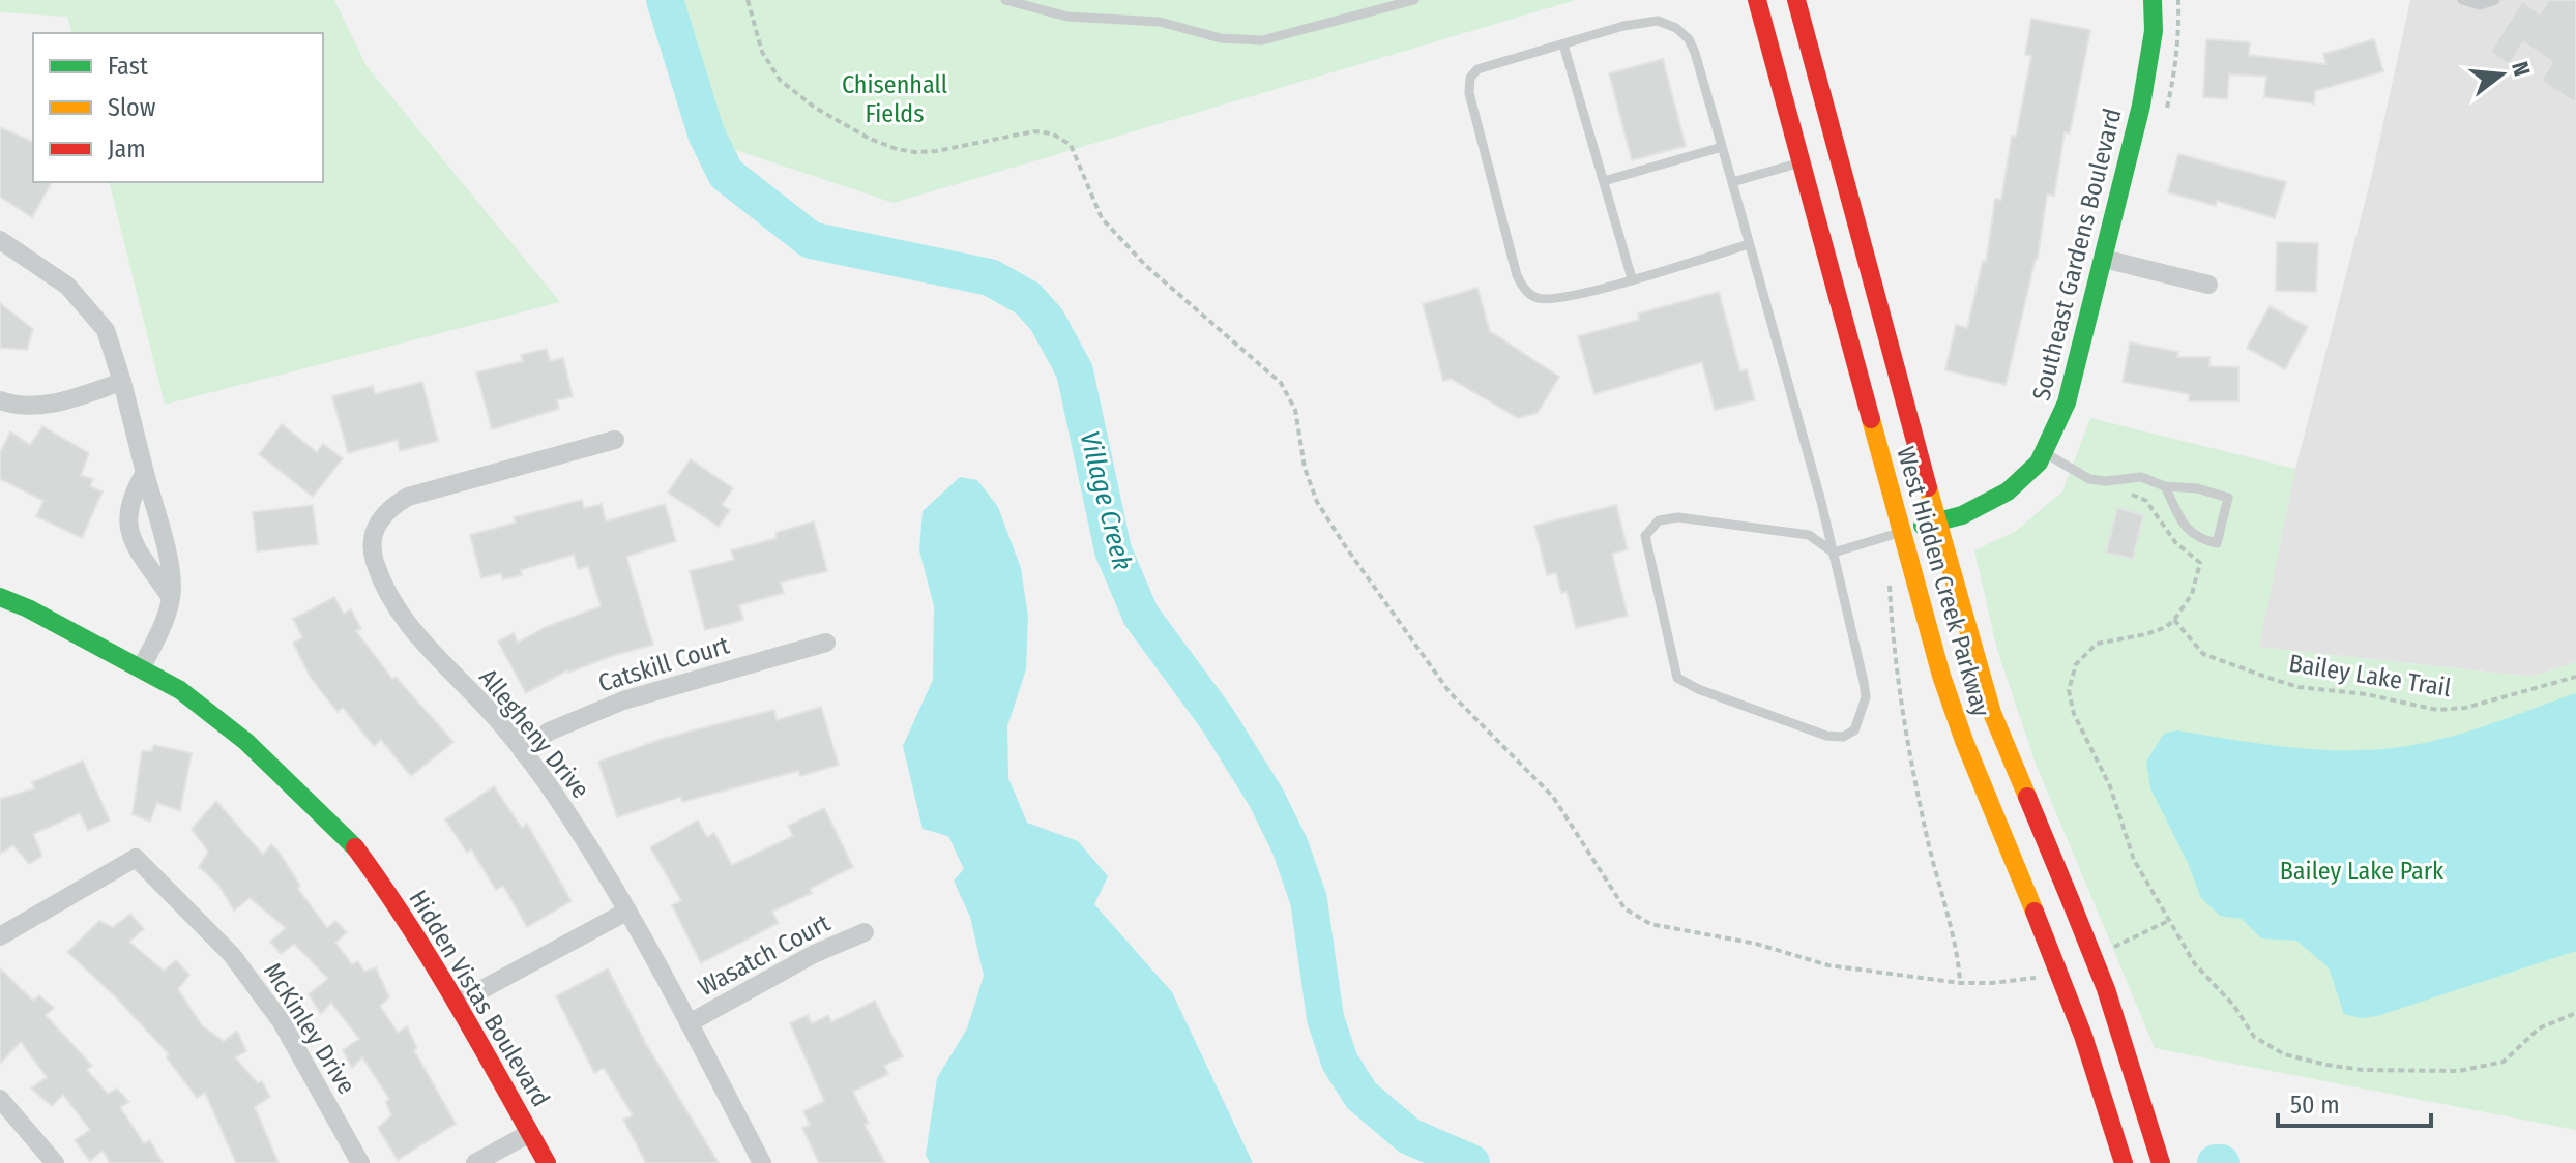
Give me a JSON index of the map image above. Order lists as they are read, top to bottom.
{
  "streets": {
    "main road": ["Southeast Gardens Boulevard", "West Hidden Creek Parkway", "Hidden Vistas Boulevard"],
    "street": [
      "Catskill Court",
      "Allegheny Drive",
      "Wasatch Court",
      "McKinley Drive"
    ],
    "path": ["Bailey Lake Trail"]
  },
  "crossings": [
    ["Southeast Gardens Boulevard", "West Hidden Creek Parkway"],
    ["Catskill Court", "Allegheny Drive"],
    ["Allegheny Drive", "Wasatch Court"]
  ],
  "water": ["Village Creek"],
  "parks": ["Chisenhall Fields", "Bailey Lake Park"],
  "legend": ["Fast", "Slow", "Jam"],
  "scale_bar": "50 m",
  "north": "right"
}
